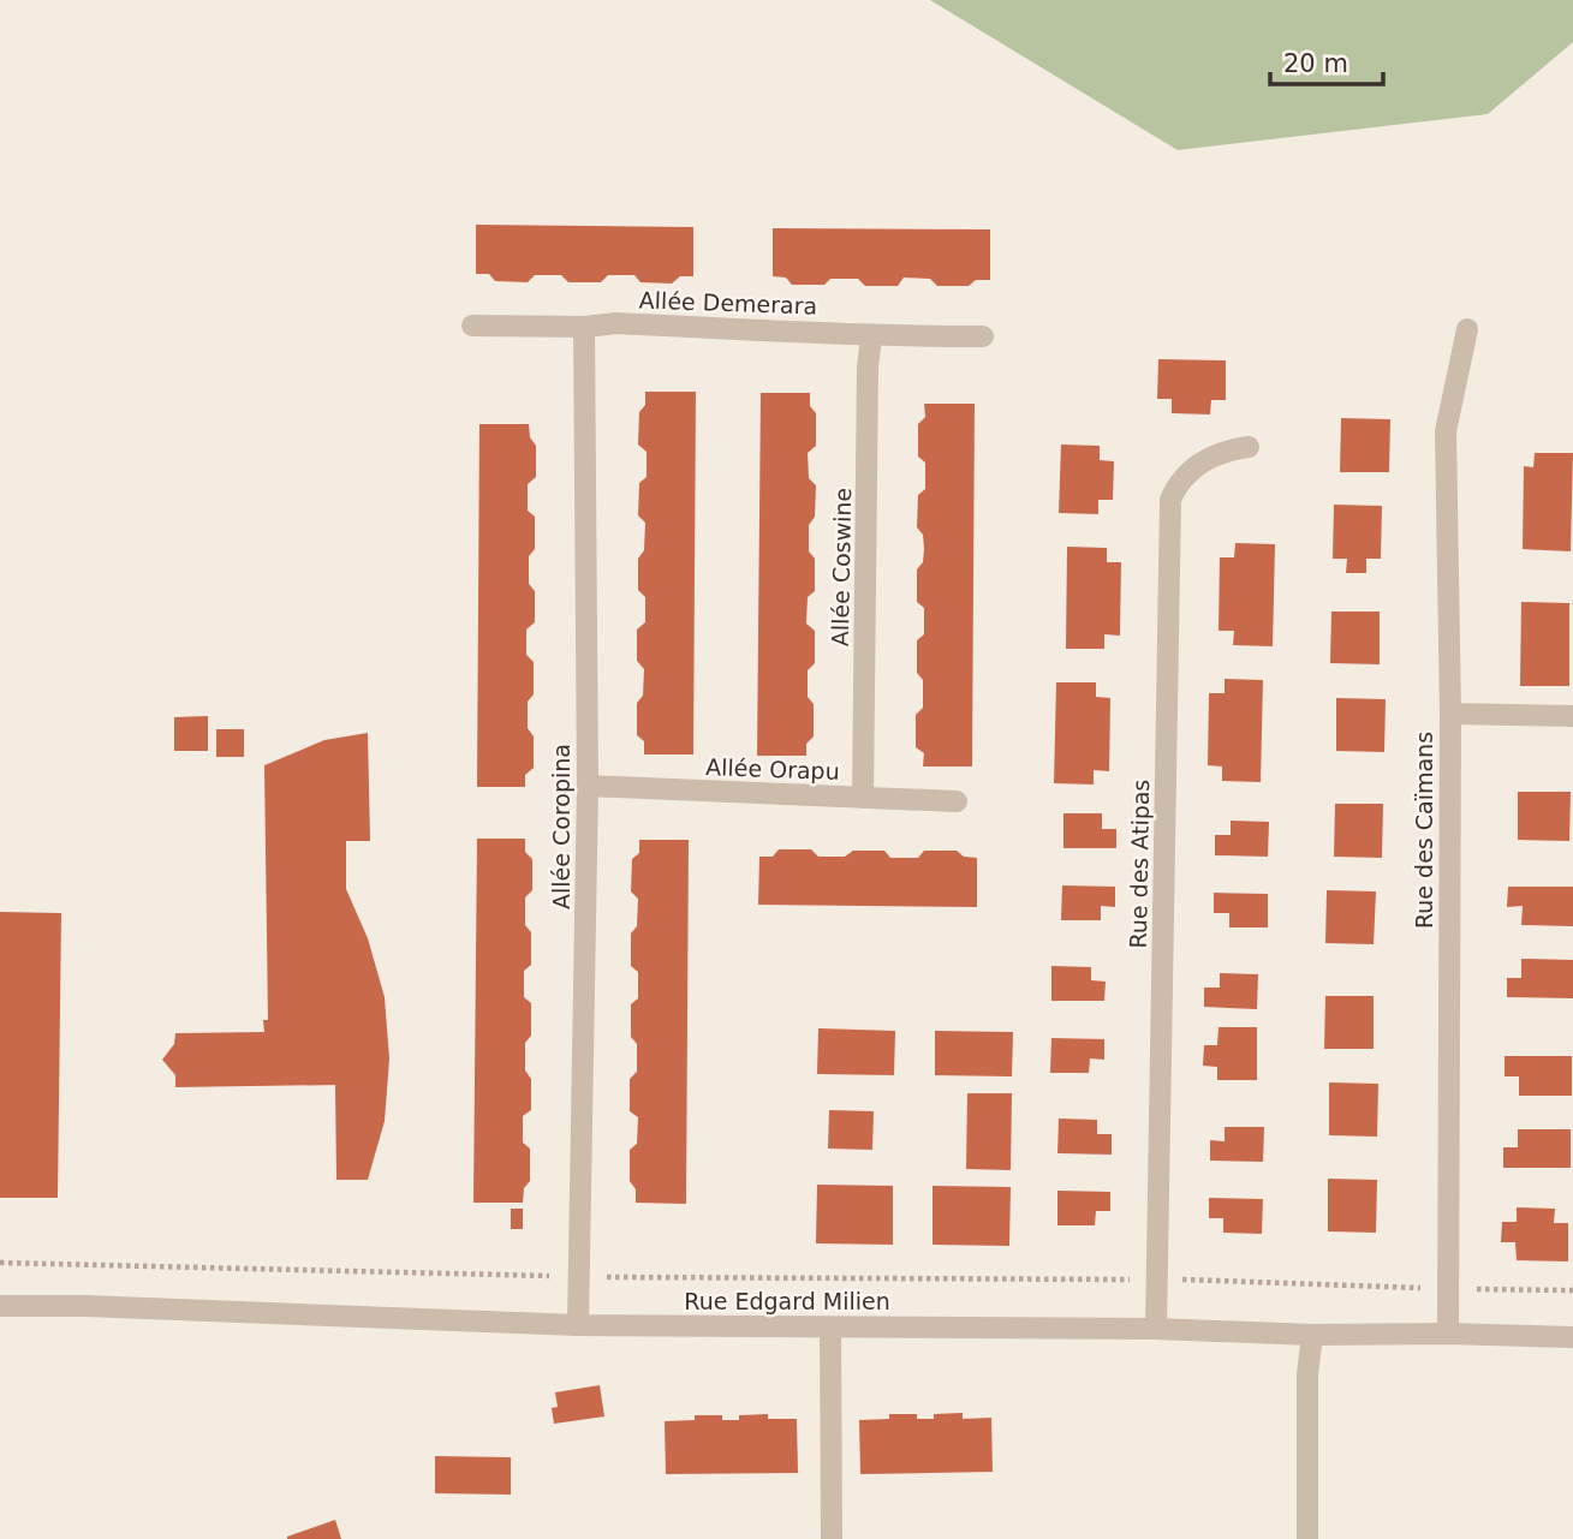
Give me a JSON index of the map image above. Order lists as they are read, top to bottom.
{
  "streets": {
    "street": [
      "Allée Demerara",
      "Allée Coswine",
      "Allée Orapu",
      "Allée Coropina",
      "Rue des Caïmans",
      "Rue des Atipas",
      "Rue Edgard Milien"
    ]
  },
  "crossings": [
    ["Allée Demerara", "Allée Coswine"],
    ["Allée Demerara", "Allée Coropina"],
    ["Allée Coswine", "Allée Orapu"],
    ["Allée Orapu", "Allée Coropina"],
    ["Allée Coropina", "Rue Edgard Milien"],
    ["Rue des Caïmans", "Rue Edgard Milien"],
    ["Rue des Atipas", "Rue Edgard Milien"]
  ],
  "scale_bar": "20 m"
}
